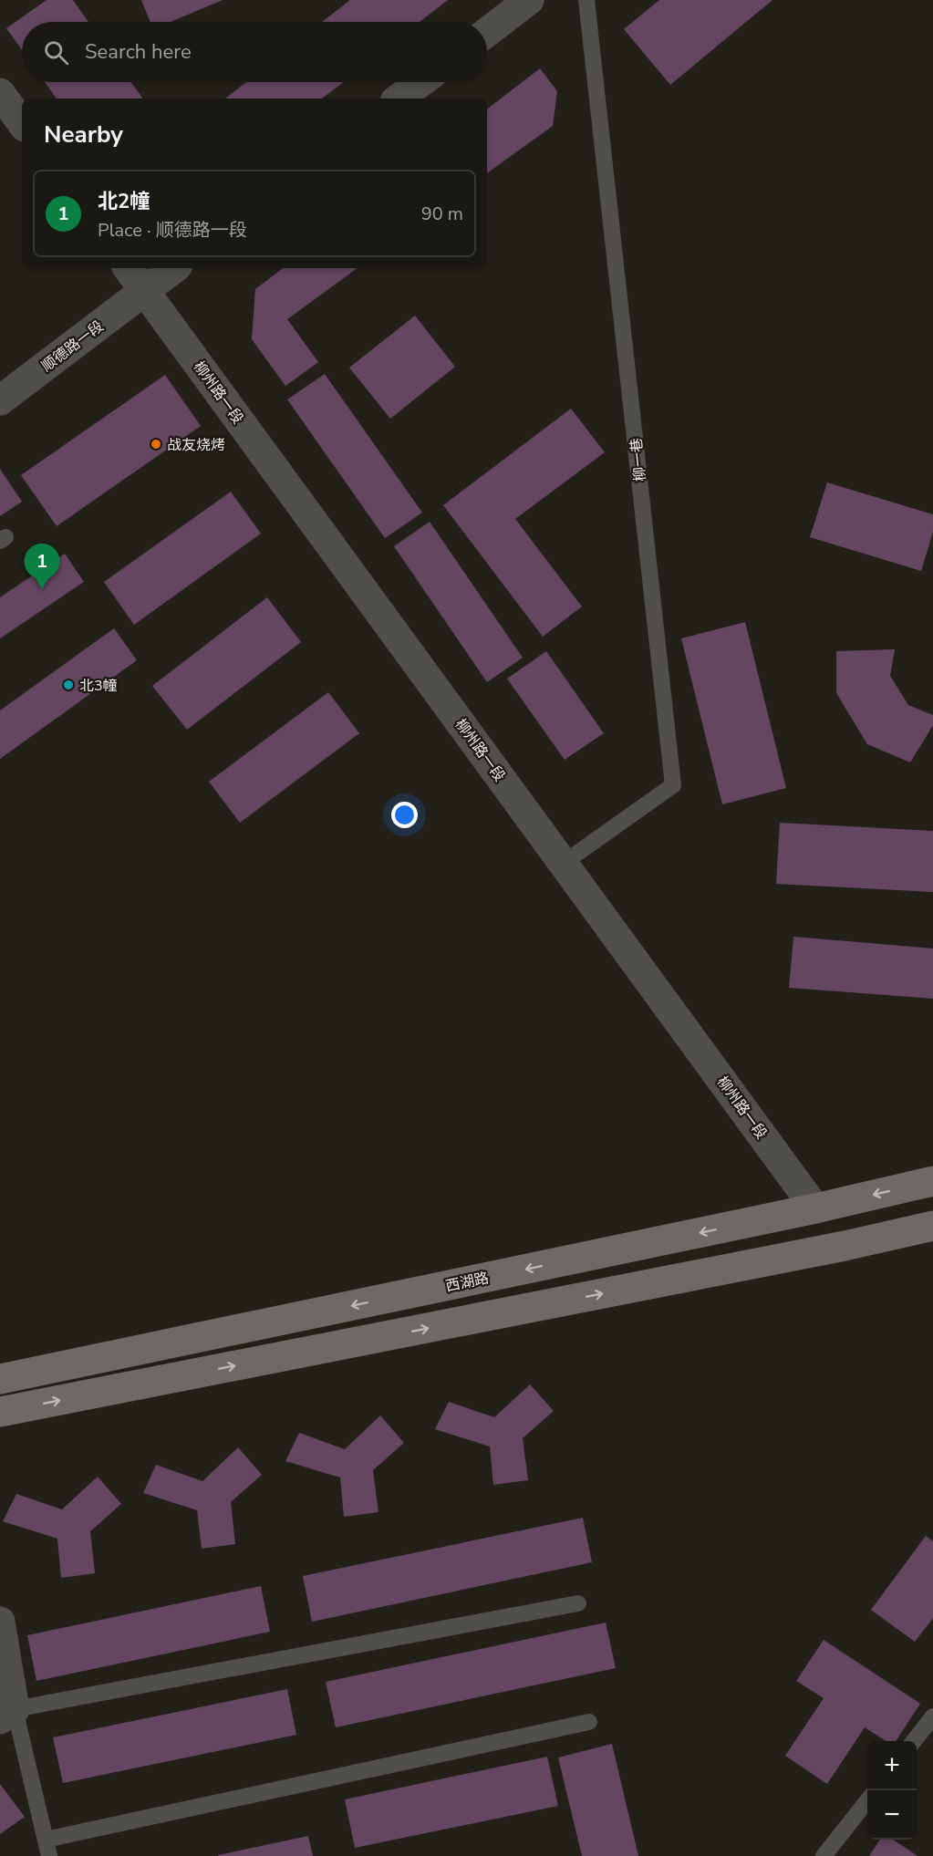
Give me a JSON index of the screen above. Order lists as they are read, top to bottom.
{
  "streets": {
    "main road": ["西湖路"],
    "street": ["顺德路一段", "柳州路一段"],
    "lane": ["柳一巷"]
  },
  "crossings": [
    ["顺德路一段", "柳州路一段"],
    ["柳州路一段", "柳一巷"],
    ["柳州路一段", "西湖路"]
  ],
  "places": ["战友烧烤", "北3幢"],
  "page": {
    "search": "Search here",
    "heading": "Nearby",
    "list": [
      {
        "mark": "1",
        "name": "北2幢",
        "note": "Place · 顺德路一段",
        "value": "90 m"
      }
    ],
    "pins": "1",
    "map_buttons": ["+", "−"]
  }
}
